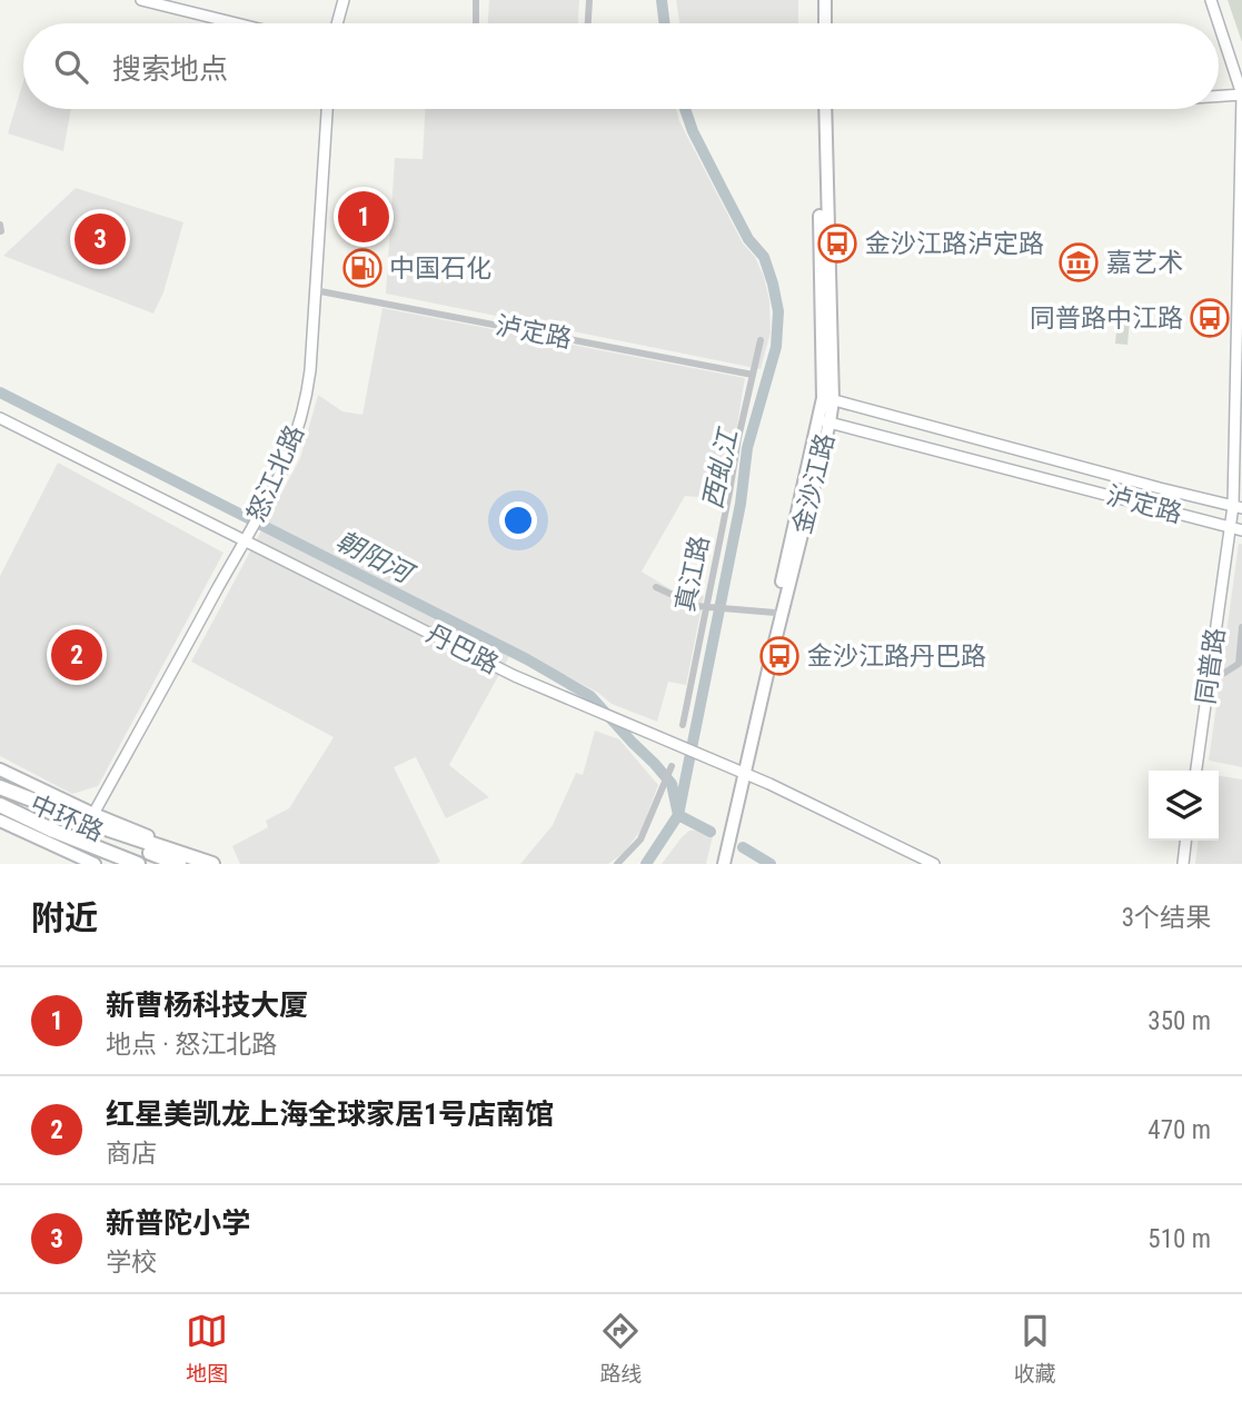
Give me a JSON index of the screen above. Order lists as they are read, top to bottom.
{
  "streets": {
    "highway": ["中环路"],
    "main road": ["金沙江路"],
    "street": [
      "泸定路",
      "怒江北路",
      "真江路",
      "丹巴路",
      "同普路"
    ]
  },
  "crossings": [
    ["泸定路", "怒江北路"],
    ["泸定路", "金沙江路"],
    ["泸定路", "真江路"],
    ["泸定路", "同普路"],
    ["怒江北路", "丹巴路"],
    ["金沙江路", "丹巴路"]
  ],
  "water": ["西虬江", "朝阳河"],
  "places": {
    "bus stop": ["金沙江路泸定路", "同普路中江路", "金沙江路丹巴路"],
    "museum": ["嘉艺术"],
    "fuel station": ["中国石化"]
  },
  "page": {
    "search": "搜索地点",
    "pins": ["1", "3", "2"],
    "heading": ["附近", "3个结果"],
    "list": [
      {
        "mark": "1",
        "name": "新曹杨科技大厦",
        "note": "地点 · 怒江北路",
        "value": "350 m"
      },
      {
        "mark": "2",
        "name": "红星美凯龙上海全球家居1号店南馆",
        "note": "商店",
        "value": "470 m"
      },
      {
        "mark": "3",
        "name": "新普陀小学",
        "note": "学校",
        "value": "510 m"
      }
    ],
    "nav": ["地图", "路线", "收藏"]
  }
}
